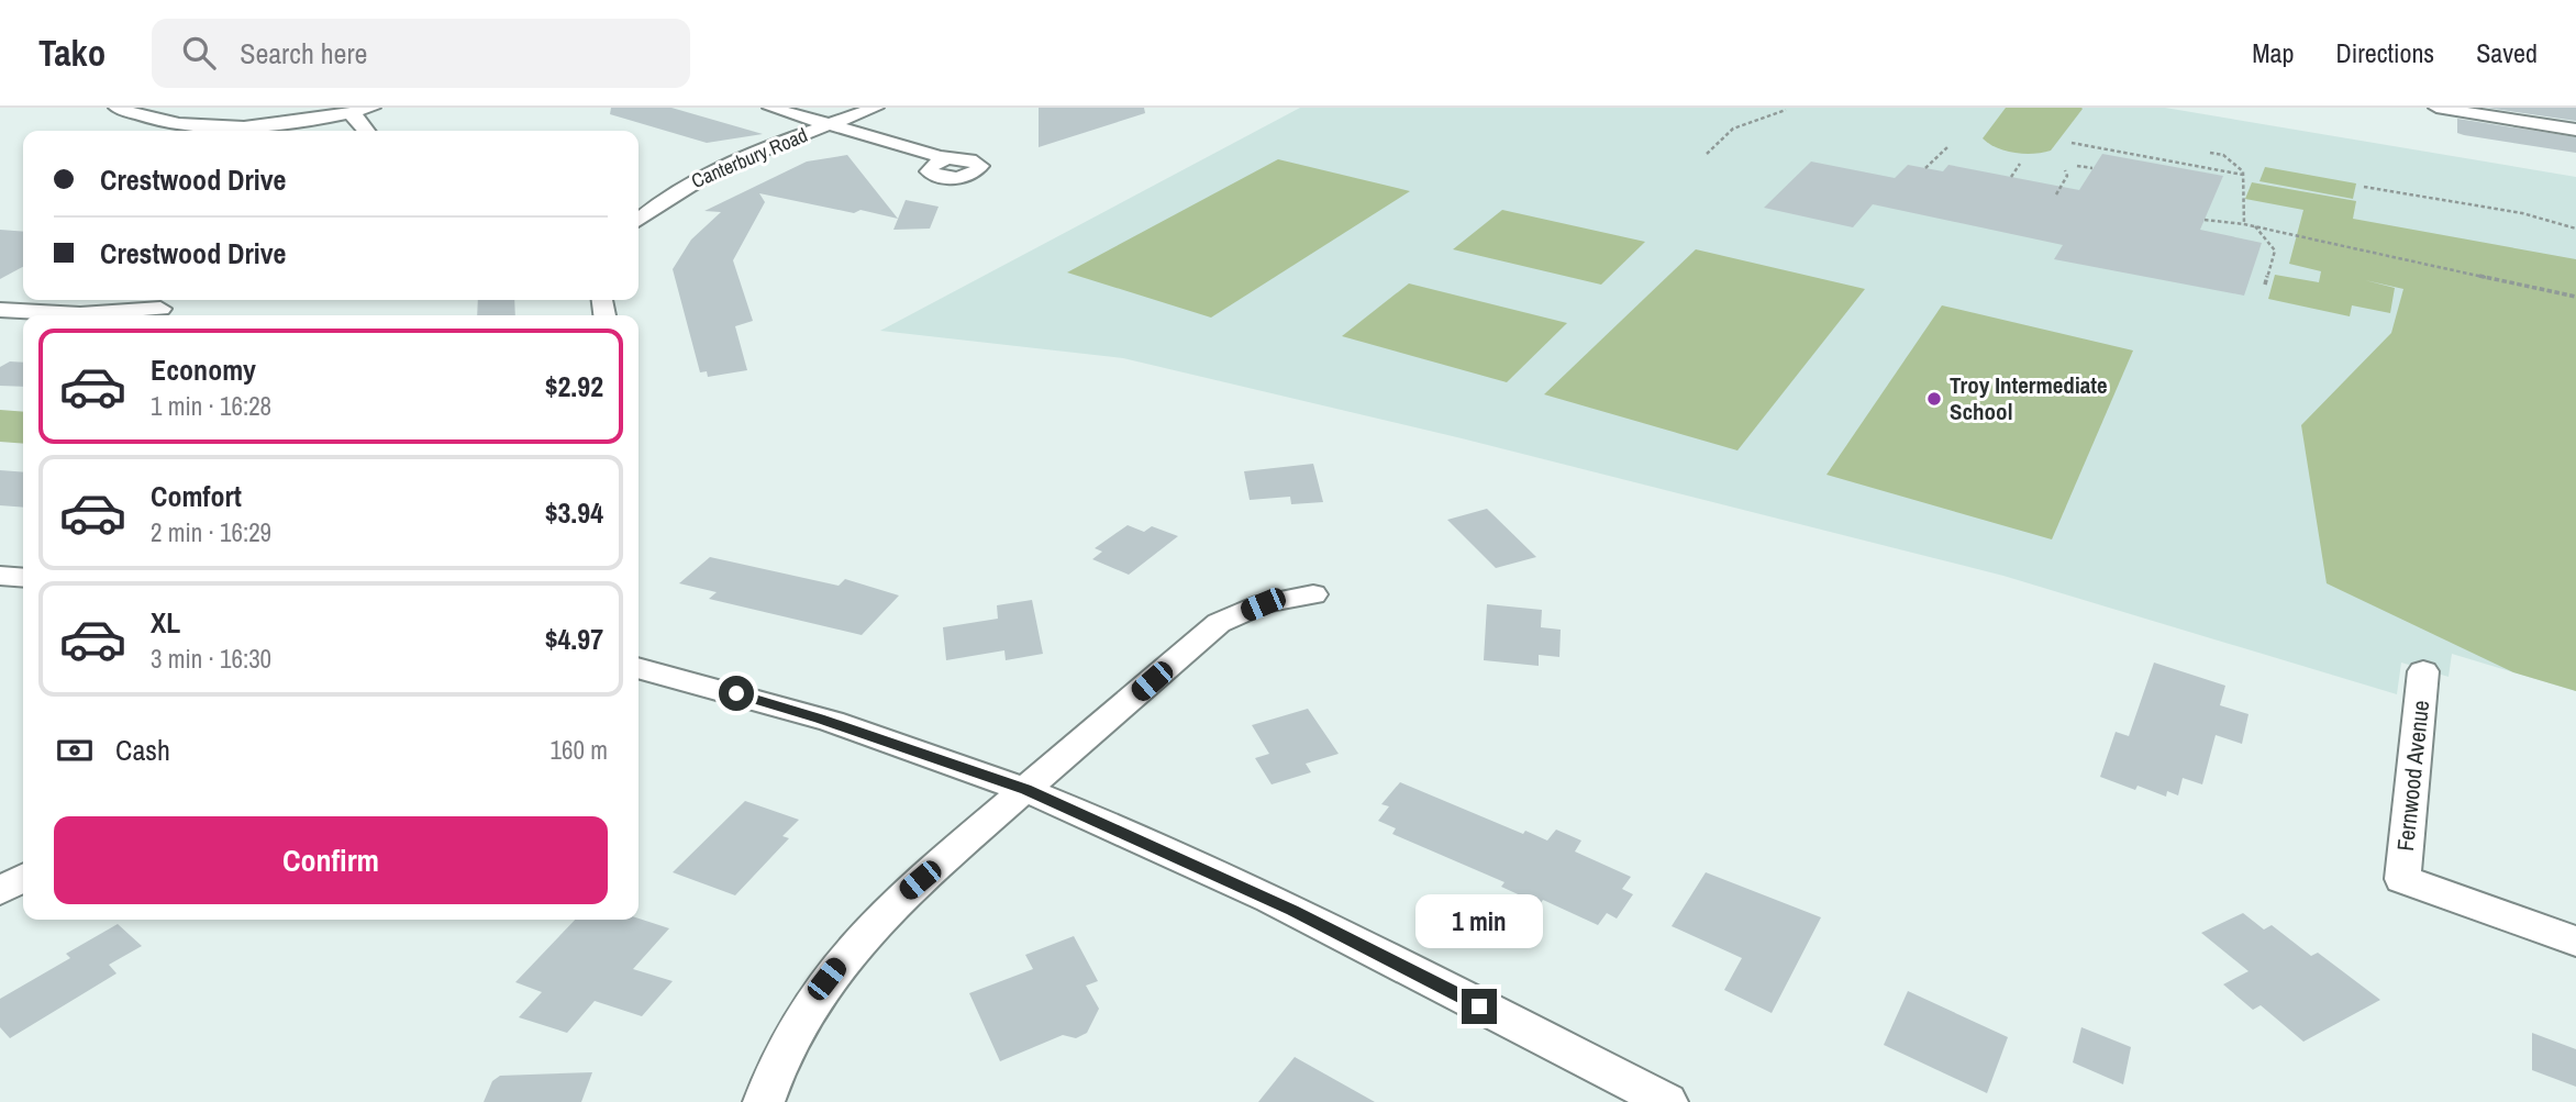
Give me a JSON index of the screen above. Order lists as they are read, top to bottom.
{
  "streets": {
    "street": ["Canterbury Road", "Fernwood Avenue"]
  },
  "places": ["Troy Intermediate School"],
  "page": {
    "header": "Tako",
    "search": "Search here",
    "nav": ["Map", "Directions", "Saved"],
    "banner": ["Crestwood Drive", "Crestwood Drive"],
    "list": [
      {
        "name": "Economy",
        "note": "1 min · 16:28",
        "value": "$2.92"
      },
      {
        "name": "Comfort",
        "note": "2 min · 16:29",
        "value": "$3.94"
      },
      {
        "name": "XL",
        "note": "3 min · 16:30",
        "value": "$4.97"
      }
    ],
    "pay": ["Cash", "160 m"],
    "buttons": "Confirm",
    "bubble": "1 min"
  }
}
